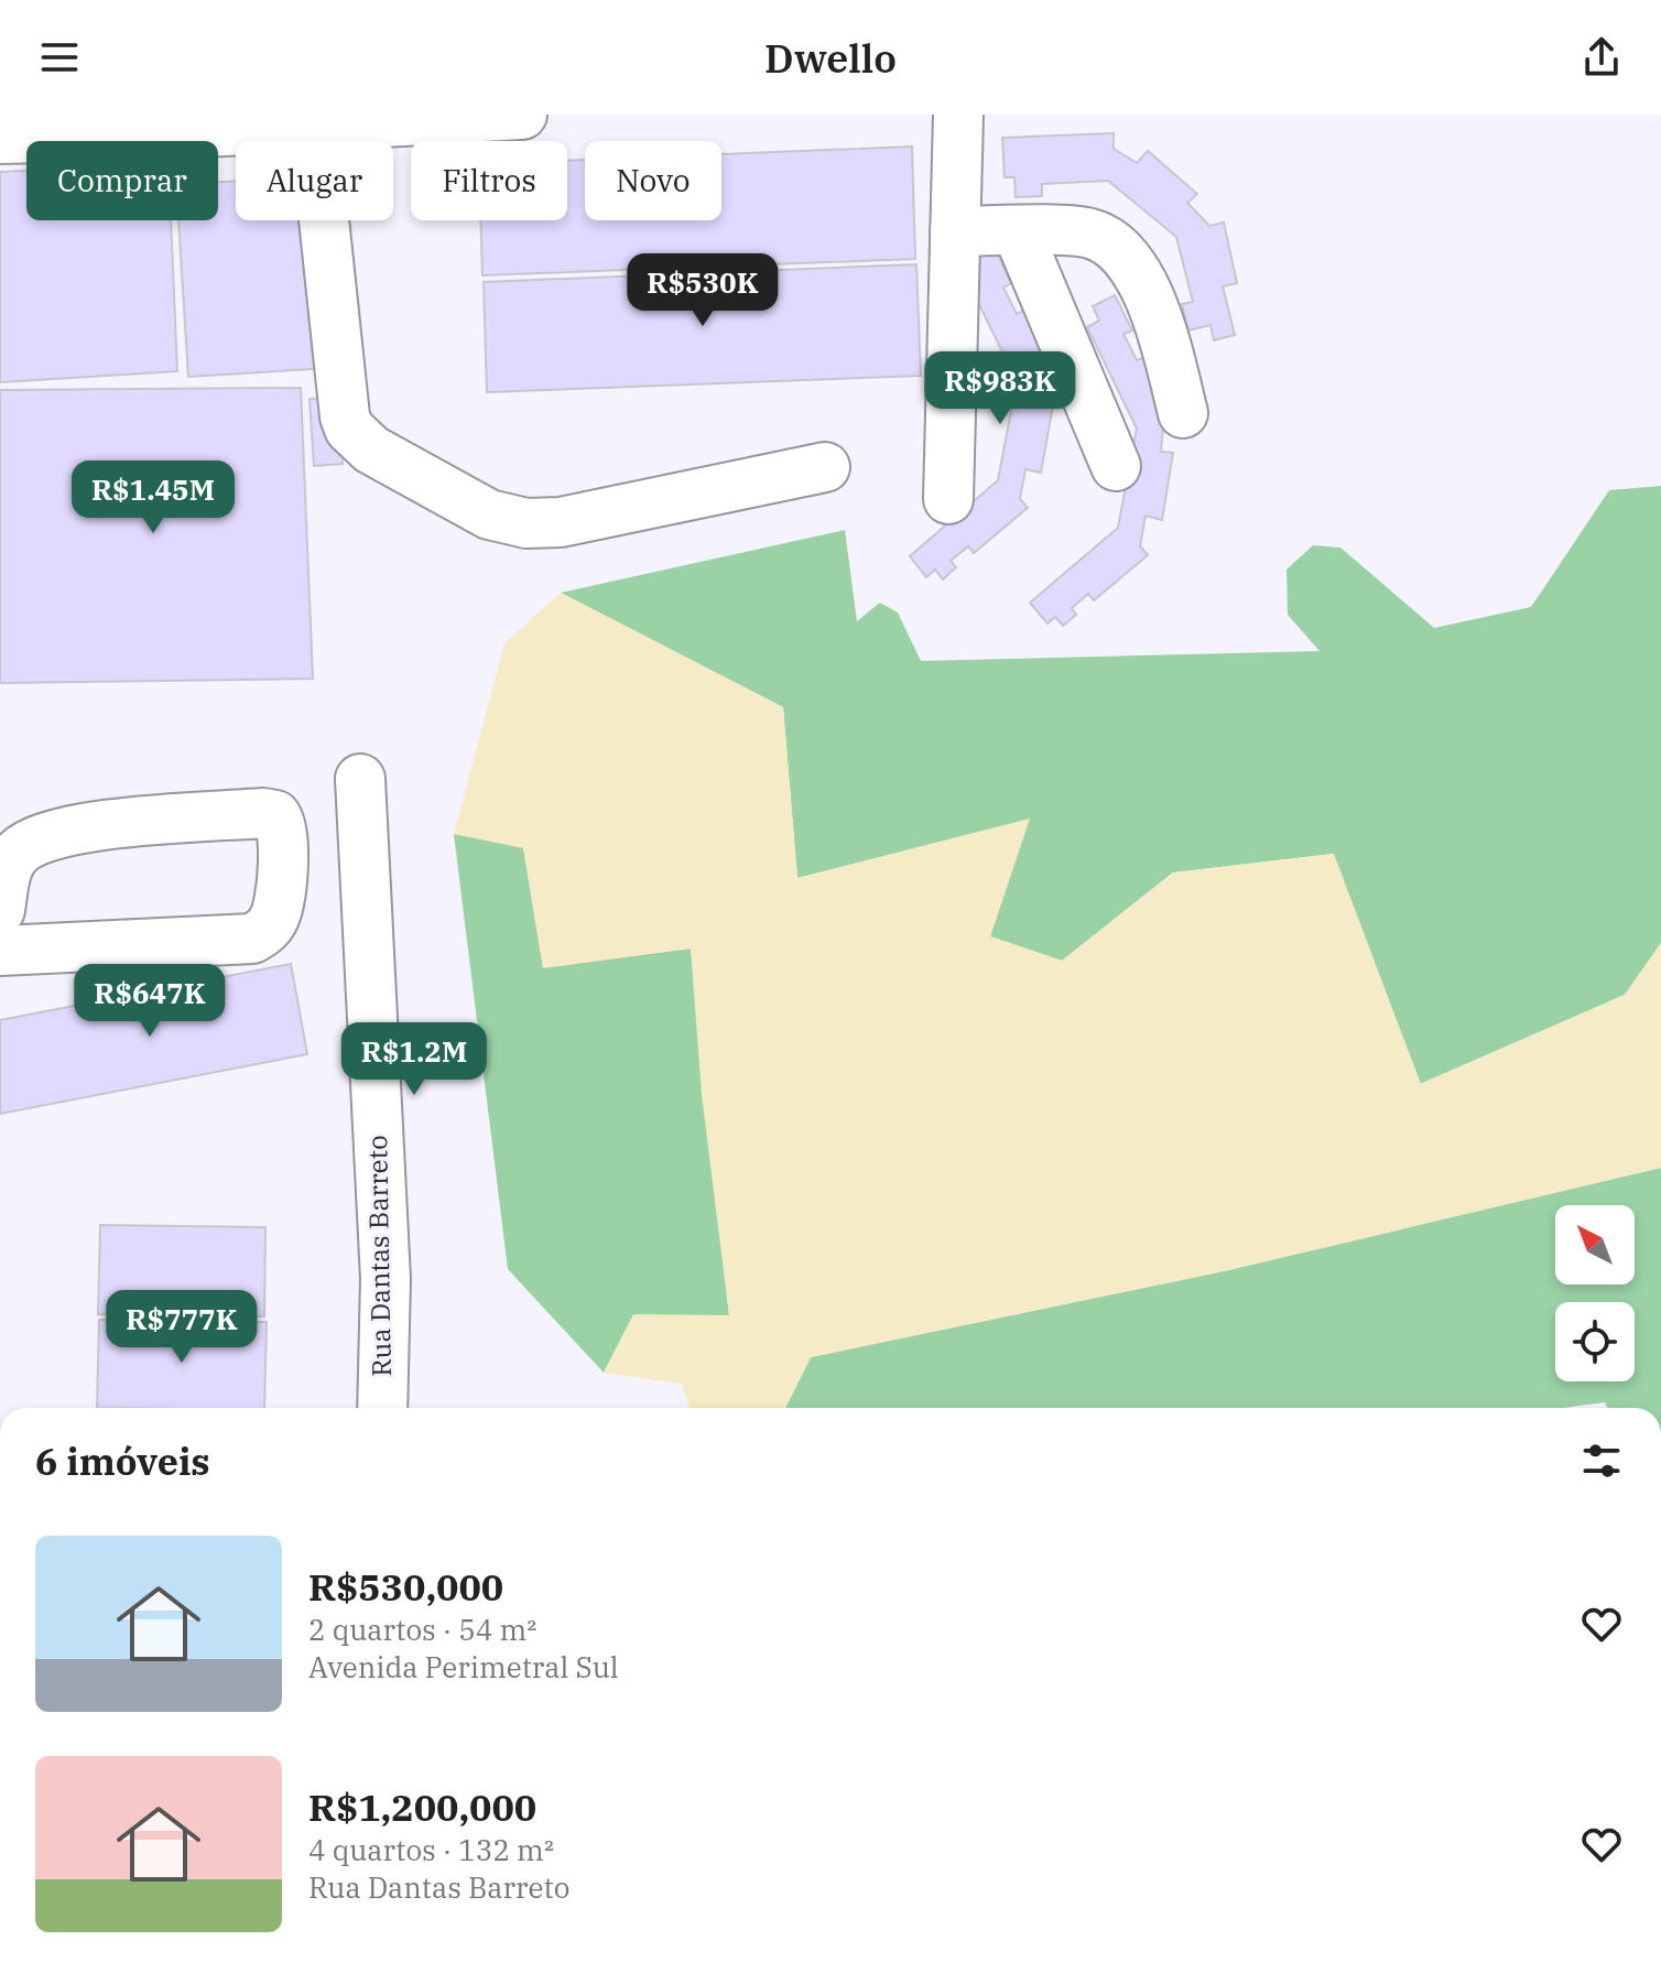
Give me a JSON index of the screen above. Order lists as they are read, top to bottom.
{
  "streets": {
    "street": ["Rua Dantas Barreto"]
  },
  "north": "top left",
  "page": {
    "header": "Dwello",
    "chip": [
      "Comprar",
      "Alugar",
      "Filtros",
      "Novo"
    ],
    "price": [
      "R$530K",
      "R$983K",
      "R$1.45M",
      "R$647K",
      "R$1.2M",
      "R$777K"
    ],
    "heading": "6 imóveis",
    "list": [
      {
        "name": "R$530,000",
        "note": "2 quartos · 54 m² · Avenida Perimetral Sul"
      },
      {
        "name": "R$1,200,000",
        "note": "4 quartos · 132 m² · Rua Dantas Barreto"
      }
    ]
  }
}
